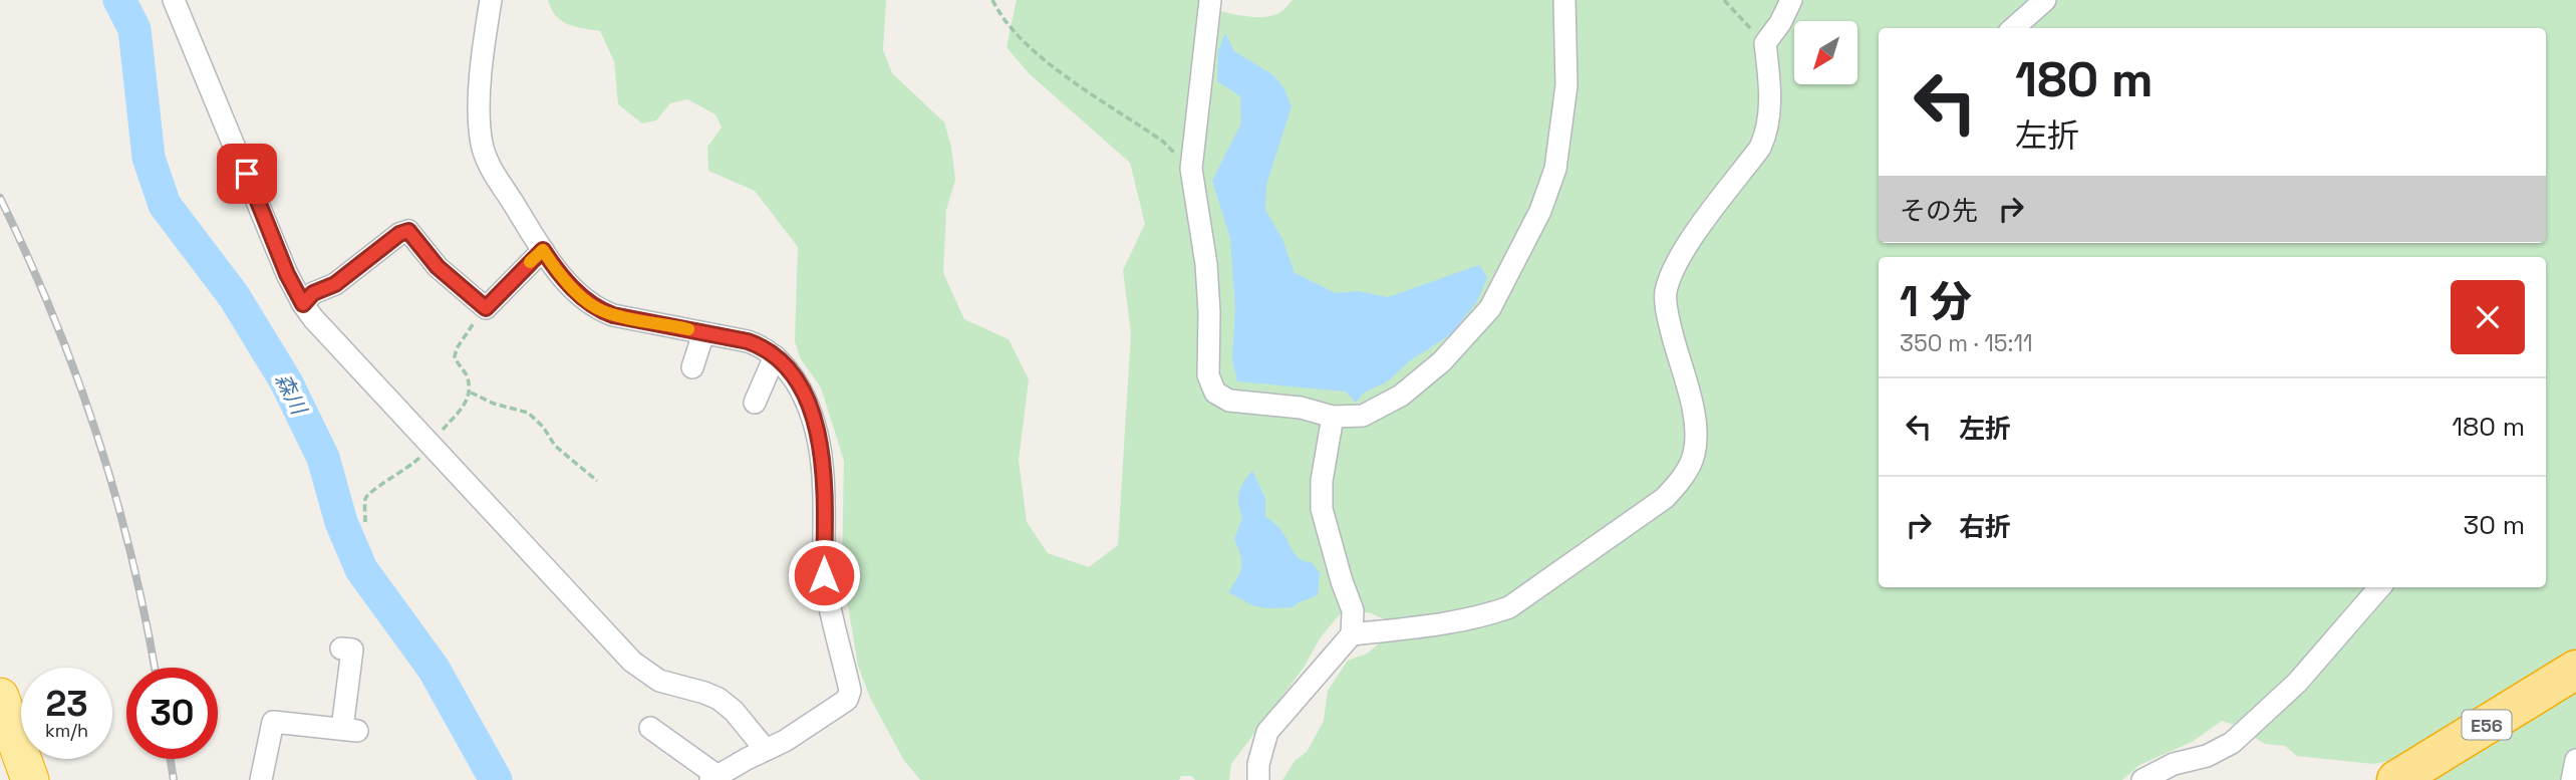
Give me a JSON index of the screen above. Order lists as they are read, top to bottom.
{
  "streets": {
    "highway": ["E56"]
  },
  "water": ["森川"],
  "north": "bottom left",
  "page": {
    "turn": ["180 m", "左折"],
    "then": "その先",
    "heading": ["1 分", "350 m · 15:11"],
    "list": [
      {
        "name": "左折",
        "value": "180 m"
      },
      {
        "name": "右折",
        "value": "30 m"
      }
    ],
    "speed": "23 km/h",
    "limit": "30"
  }
}
